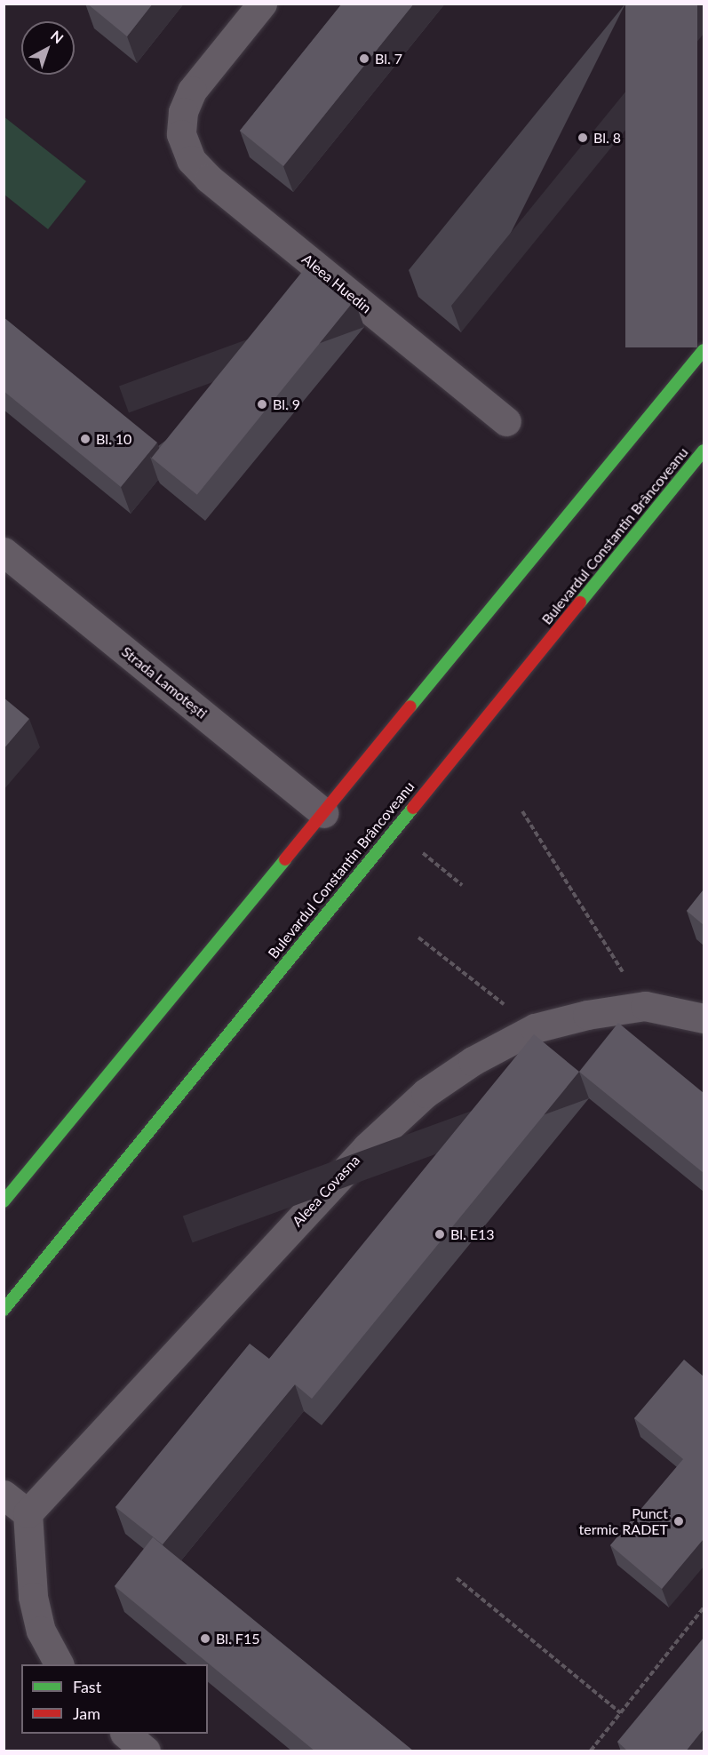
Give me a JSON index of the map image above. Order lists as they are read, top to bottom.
{
  "streets": {
    "main road": ["Bulevardul Constantin Brâncoveanu"],
    "street": ["Aleea Huedin", "Strada Lamotești", "Aleea Covasna"]
  },
  "places": [
    "Bl. 7",
    "Bl. 8",
    "Bl. 9",
    "Bl. 10",
    "Bl. E13",
    "Punct termic RADET",
    "Bl. F15"
  ],
  "legend": ["Fast", "Jam"],
  "north": "top right"
}
